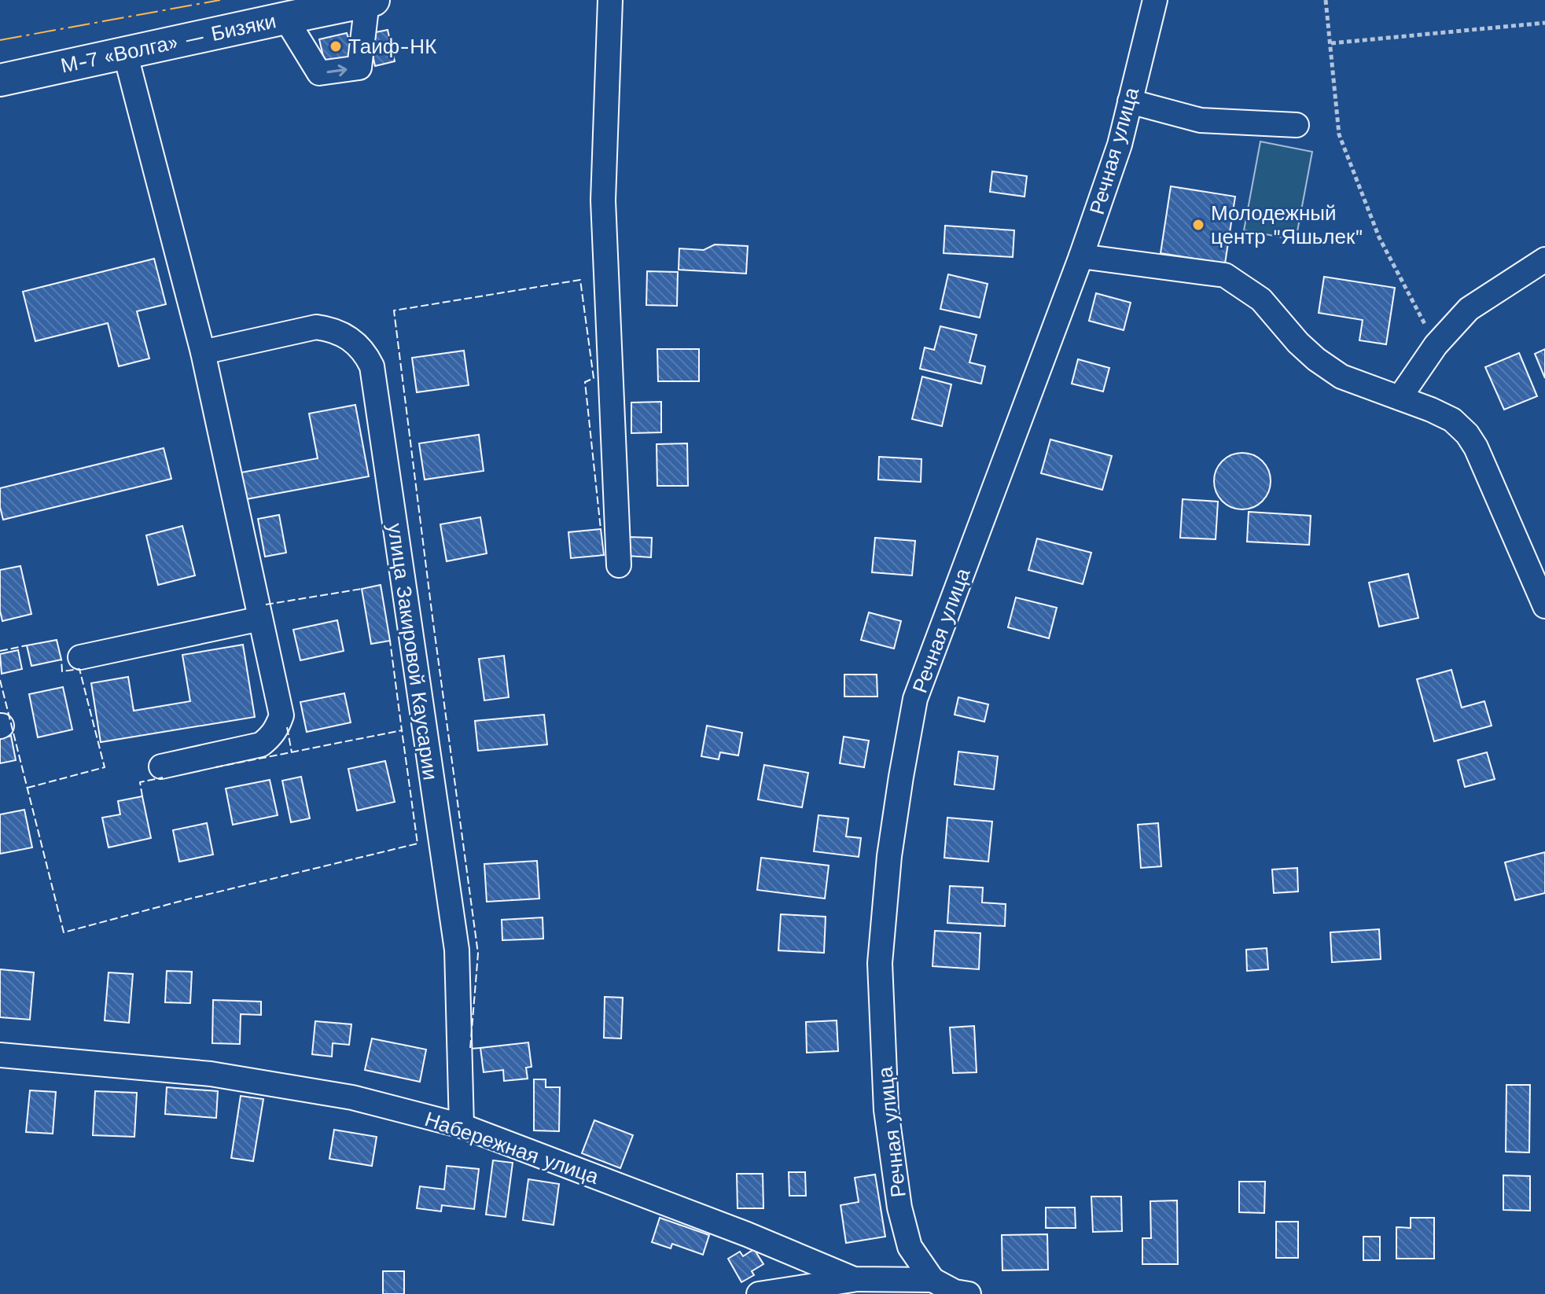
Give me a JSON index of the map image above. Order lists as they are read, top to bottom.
{
  "streets": {
    "main road": ["М-7 «Волга» — Бизяки"],
    "street": ["Речная улица", "улица Закировой Каусарии", "Набережная улица"]
  },
  "crossings": [
    ["Речная улица", "Набережная улица"],
    ["улица Закировой Каусарии", "Набережная улица"]
  ],
  "places": ["Таиф-НК", "Молодежный центр \"Яшьлек\""]
}
